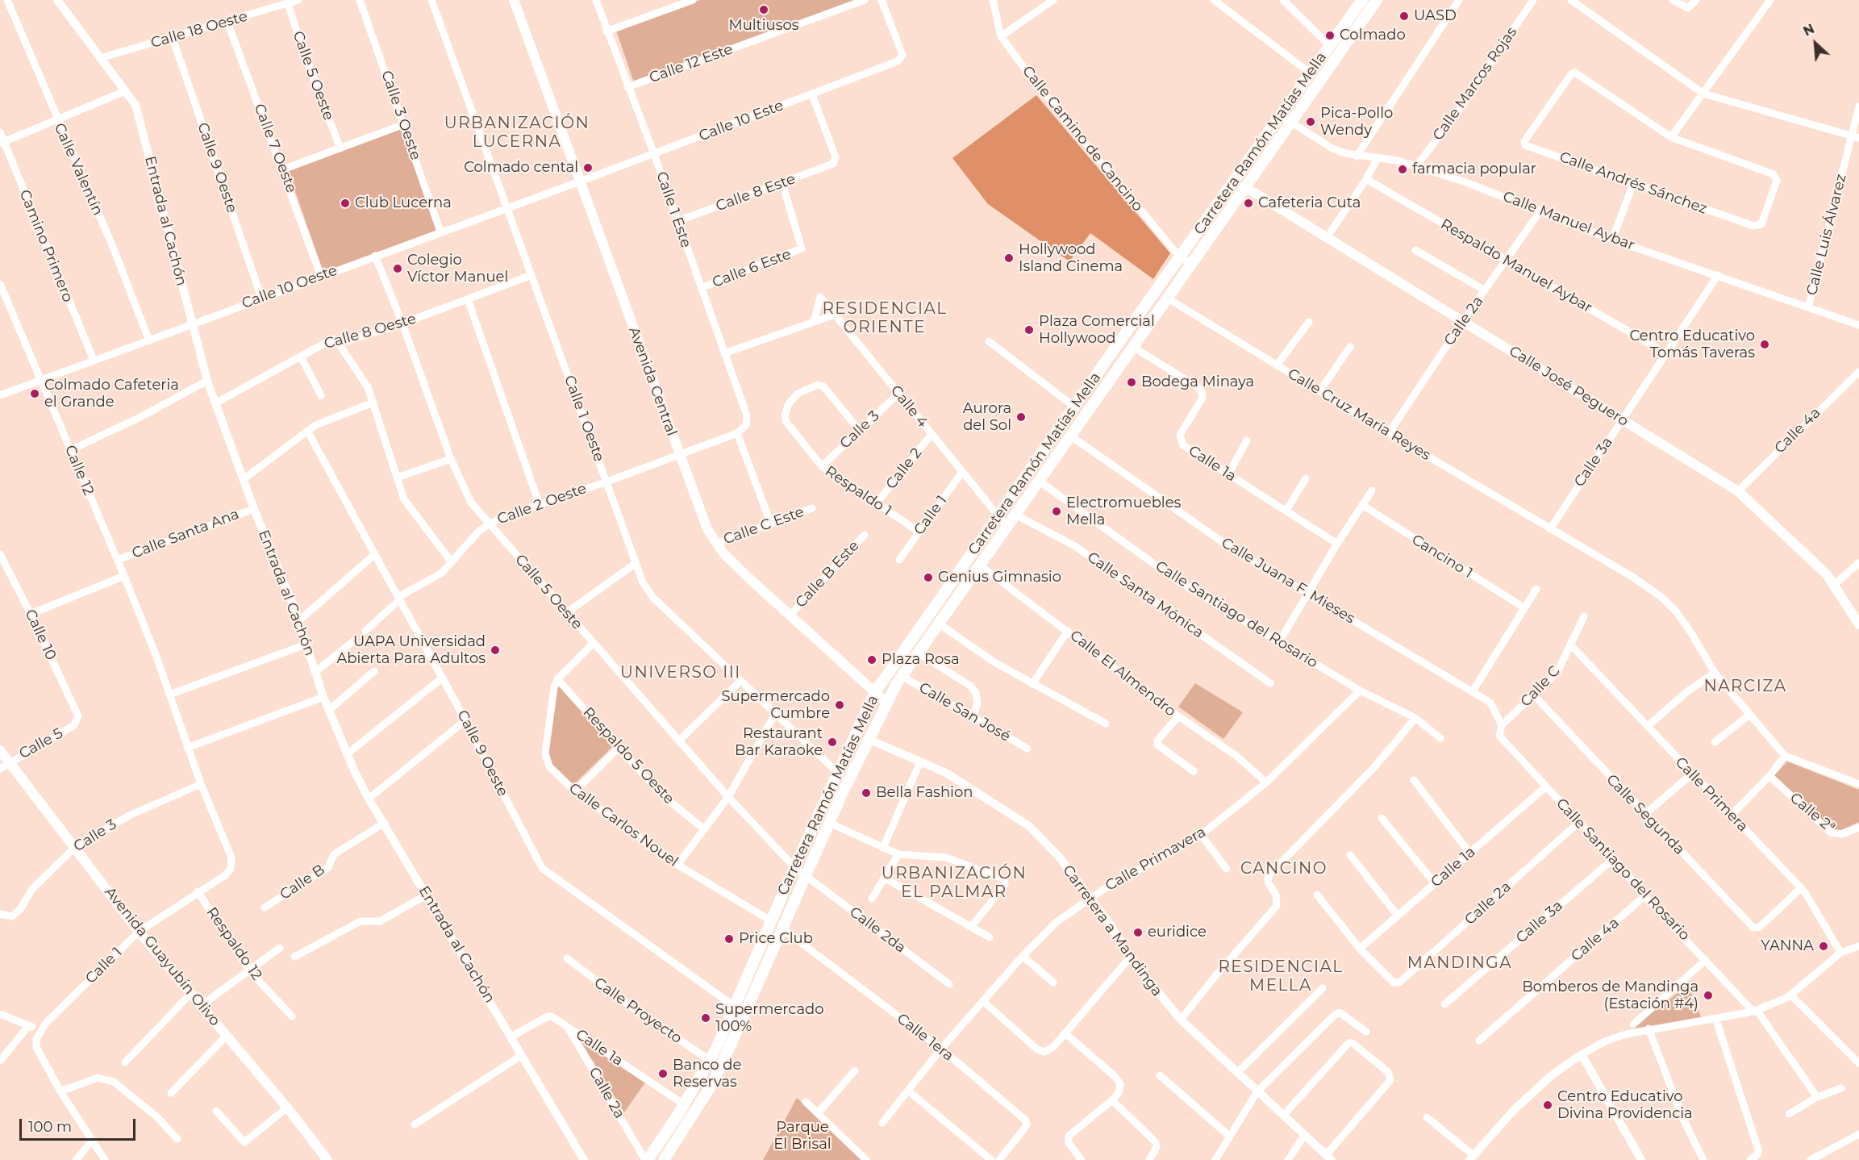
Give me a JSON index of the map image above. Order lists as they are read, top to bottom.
{
  "streets": {
    "main road": [
      "Carretera Ramón Matías Mella",
      "Avenida Central",
      "Calle José Peguero",
      "Avenida Guayubín Olivo"
    ],
    "street": [
      "Calle 18 Oeste",
      "Calle 12 Este",
      "Calle 5 Oeste",
      "Calle Marcos Rojas",
      "Calle 3 Oeste",
      "Calle 10 Este",
      "Calle Camino de Cancino",
      "Calle 7 Oeste",
      "Calle 9 Oeste",
      "Calle Valentín",
      "Calle Andrés Sánchez",
      "Calle 8 Este",
      "Calle 1 Este",
      "Entrada al Cachón",
      "Calle Manuel Aybar",
      "Calle Luis Álvarez",
      "Camino Primero",
      "Respaldo Manuel Aybar",
      "Calle 6 Este",
      "Calle 10 Oeste",
      "Calle 2a",
      "Calle 8 Oeste",
      "Calle 4",
      "Calle Cruz María Reyes",
      "Calle 1 Oeste",
      "Calle 3",
      "Calle 4a",
      "Calle 3a",
      "Calle 1a",
      "Calle 2",
      "Calle 12",
      "Respaldo 1",
      "Calle 2 Oeste",
      "Calle 1",
      "Calle C Este",
      "Calle Santa Ana",
      "Cancino 1",
      "Calle B Este",
      "Calle Juana F. Mieses",
      "Calle Santa Mónica",
      "Calle Santiago del Rosario",
      "Calle 10",
      "Calle El Almendro",
      "Calle C",
      "Calle San José",
      "Calle 5",
      "Respaldo 5 Oeste",
      "Calle Primera",
      "Calle 2ª",
      "Calle Segunda",
      "Calle Carlos Nouel",
      "Calle Primavera",
      "Calle B",
      "Calle 2da",
      "Carretera a Mandinga",
      "Respaldo 12",
      "Calle Proyecto",
      "Calle 1era"
    ]
  },
  "crossings": [
    ["Calle 18 Oeste", "Calle 5 Oeste"],
    ["Calle 18 Oeste", "Calle 7 Oeste"],
    ["Calle 18 Oeste", "Calle 9 Oeste"],
    ["Calle 18 Oeste", "Entrada al Cachón"],
    ["Calle 12 Este", "Calle 1 Este"],
    ["Calle 5 Oeste", "Carretera Ramón Matías Mella"],
    ["Calle 5 Oeste", "Calle 10 Oeste"],
    ["Calle 5 Oeste", "Calle 8 Oeste"],
    ["Calle 5 Oeste", "Calle 2 Oeste"],
    ["Calle 5 Oeste", "Calle 2da"],
    ["Calle Marcos Rojas", "Calle Manuel Aybar"],
    ["Calle 3 Oeste", "Calle 10 Oeste"],
    ["Calle 10 Este", "Calle 8 Este"],
    ["Calle 10 Este", "Calle 1 Este"],
    ["Calle 10 Este", "Calle 10 Oeste"],
    ["Calle 10 Este", "Avenida Central"],
    ["Calle Camino de Cancino", "Carretera Ramón Matías Mella"],
    ["Carretera Ramón Matías Mella", "Calle 9 Oeste"],
    ["Carretera Ramón Matías Mella", "Calle Manuel Aybar"],
    ["Carretera Ramón Matías Mella", "Calle 2a"],
    ["Carretera Ramón Matías Mella", "Avenida Central"],
    ["Carretera Ramón Matías Mella", "Calle José Peguero"],
    ["Carretera Ramón Matías Mella", "Calle 4"],
    ["Carretera Ramón Matías Mella", "Calle Cruz María Reyes"],
    ["Carretera Ramón Matías Mella", "Calle 1 Oeste"],
    ["Carretera Ramón Matías Mella", "Calle 1a"],
    ["Carretera Ramón Matías Mella", "Calle Juana F. Mieses"],
    ["Carretera Ramón Matías Mella", "Calle Santa Mónica"],
    ["Carretera Ramón Matías Mella", "Calle Santiago del Rosario"],
    ["Carretera Ramón Matías Mella", "Calle El Almendro"],
    ["Carretera Ramón Matías Mella", "Calle San José"],
    ["Carretera Ramón Matías Mella", "Calle Carlos Nouel"],
    ["Carretera Ramón Matías Mella", "Calle 2da"],
    ["Carretera Ramón Matías Mella", "Carretera a Mandinga"],
    ["Carretera Ramón Matías Mella", "Calle Proyecto"],
    ["Carretera Ramón Matías Mella", "Calle 1era"],
    ["Calle 7 Oeste", "Calle 10 Oeste"],
    ["Calle 9 Oeste", "Calle 10 Oeste"],
    ["Calle 9 Oeste", "Calle 2 Oeste"],
    ["Calle Valentín", "Calle 10 Oeste"],
    ["Calle 8 Este", "Calle 1 Este"],
    ["Calle 8 Este", "Calle 6 Este"],
    ["Calle 1 Este", "Calle 6 Este"],
    ["Calle 1 Este", "Calle 2 Oeste"],
    ["Entrada al Cachón", "Calle 10 Oeste"],
    ["Entrada al Cachón", "Calle 8 Oeste"],
    ["Entrada al Cachón", "Calle 1a"],
    ["Entrada al Cachón", "Calle Santa Ana"],
    ["Entrada al Cachón", "Calle B"],
    ["Calle Manuel Aybar", "Calle Luis Álvarez"],
    ["Calle Manuel Aybar", "Calle 2a"],
    ["Calle Manuel Aybar", "Calle 3a"],
    ["Camino Primero", "Calle 10 Oeste"],
    ["Respaldo Manuel Aybar", "Calle 2a"],
    ["Respaldo Manuel Aybar", "Calle 3a"],
    ["Calle 10 Oeste", "Avenida Central"],
    ["Calle 10 Oeste", "Calle 1 Oeste"],
    ["Calle 10 Oeste", "Calle 12"],
    ["Calle 2a", "Calle José Peguero"],
    ["Calle 2a", "Calle Cruz María Reyes"],
    ["Calle 2a", "Calle 1a"],
    ["Calle 2a", "Calle Santiago del Rosario"],
    ["Calle 8 Oeste", "Calle 1 Oeste"],
    ["Avenida Central", "Calle 2 Oeste"],
    ["Avenida Central", "Calle C Este"],
    ["Avenida Central", "Calle B Este"],
    ["Calle José Peguero", "Calle 4a"],
    ["Calle José Peguero", "Calle 3a"],
    ["Calle 4", "Calle 3"],
    ["Calle 4", "Calle 2"],
    ["Calle 4", "Calle 1"],
    ["Calle Cruz María Reyes", "Calle 3a"],
    ["Calle 1 Oeste", "Calle 2 Oeste"],
    ["Calle 3", "Calle 12"],
    ["Calle 3", "Respaldo 1"],
    ["Calle 3", "Calle 1"],
    ["Calle 3", "Avenida Guayubín Olivo"],
    ["Calle 4a", "Calle Santiago del Rosario"],
    ["Calle 3a", "Calle Santiago del Rosario"],
    ["Calle 1a", "Calle Santiago del Rosario"],
    ["Calle 2", "Respaldo 1"],
    ["Calle 12", "Calle 1"],
    ["Calle 12", "Calle Santa Ana"],
    ["Respaldo 1", "Calle 1"],
    ["Calle 1", "Respaldo 12"],
    ["Calle 1", "Avenida Guayubín Olivo"],
    ["Calle Santa Ana", "Calle 10"],
    ["Calle Juana F. Mieses", "Calle Santiago del Rosario"],
    ["Calle Juana F. Mieses", "Calle C"],
    ["Calle Santiago del Rosario", "Calle C"],
    ["Calle Santiago del Rosario", "Calle Primavera"],
    ["Calle 10", "Calle 5"],
    ["Calle El Almendro", "Calle Primavera"],
    ["Calle C", "Calle Primera"],
    ["Calle C", "Calle Segunda"],
    ["Calle 5", "Avenida Guayubín Olivo"],
    ["Respaldo 5 Oeste", "Calle Carlos Nouel"],
    ["Calle Primera", "Calle Segunda"],
    ["Calle Primavera", "Carretera a Mandinga"],
    ["Calle Primavera", "Calle 1era"]
  ],
  "districts": [
    "URBANIZACIÓN LUCERNA",
    "RESIDENCIAL ORIENTE",
    "UNIVERSO III",
    "NARCIZA",
    "CANCINO",
    "URBANIZACIÓN EL PALMAR",
    "MANDINGA",
    "RESIDENCIAL MELLA"
  ],
  "parks": ["Parque El Brisal"],
  "places": [
    "Multiusos",
    "UASD",
    "Colmado",
    "Pica-Pollo Wendy",
    "Colmado cental",
    "farmacia popular",
    "Club Lucerna",
    "Cafeteria Cuta",
    "Hollywood Island Cinema",
    "Colegio Víctor Manuel",
    "Plaza Comercial Hollywood",
    "Centro Educativo Tomás Taveras",
    "Bodega Minaya",
    "Colmado Cafeteria el Grande",
    "Aurora del Sol",
    "Electromuebles Mella",
    "Genius Gimnasio",
    "UAPA Universidad Abierta Para Adultos",
    "Plaza Rosa",
    "Supermercado Cumbre",
    "Restaurant Bar Karaoke",
    "Bella Fashion",
    "euridice",
    "Price Club",
    "YANNA",
    "Bomberos de Mandinga (Estación #4)",
    "Supermercado 100%",
    "Banco de Reservas",
    "Centro Educativo Divina Providencia"
  ],
  "scale_bar": "100 m",
  "north": "top left"
}
